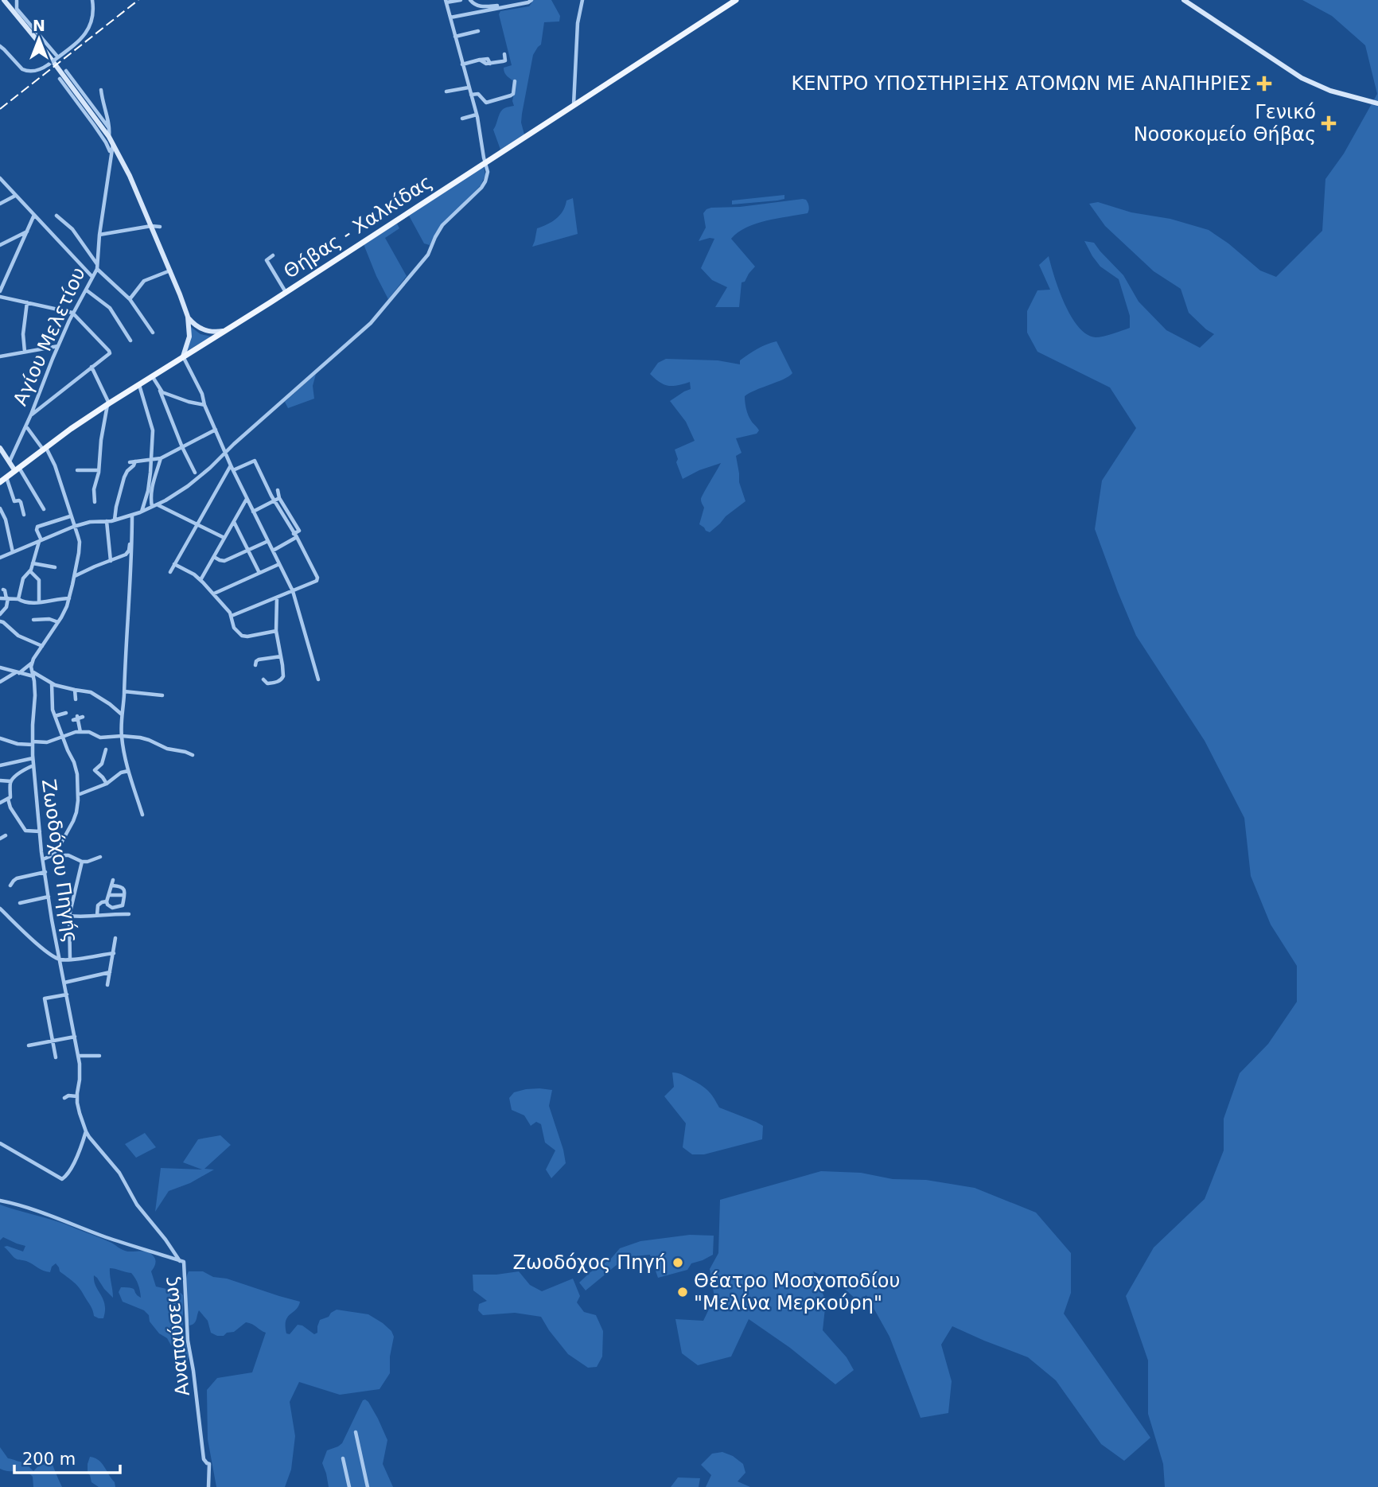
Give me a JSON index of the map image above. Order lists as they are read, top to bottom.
{
  "streets": {
    "main road": ["Θήβας - Χαλκίδας"],
    "street": ["Αγίου Μελετίου", "Ζωοδόχου Πηγής", "Αναπαύσεως"]
  },
  "crossings": [
    ["Ζωοδόχου Πηγής", "Αναπαύσεως"]
  ],
  "places": {
    "health": ["ΚΕΝΤΡΟ ΥΠΟΣΤΗΡΙΞΗΣ ΑΤΟΜΩΝ ΜΕ ΑΝΑΠΗΡΙΕΣ", "Γενικό Νοσοκομείο Θήβας"],
    "other": ["Ζωοδόχος Πηγή", "Θέατρο Μοσχοποδίου \"Μελίνα Μερκούρη\""]
  },
  "scale_bar": "200 m",
  "north": "top"
}
